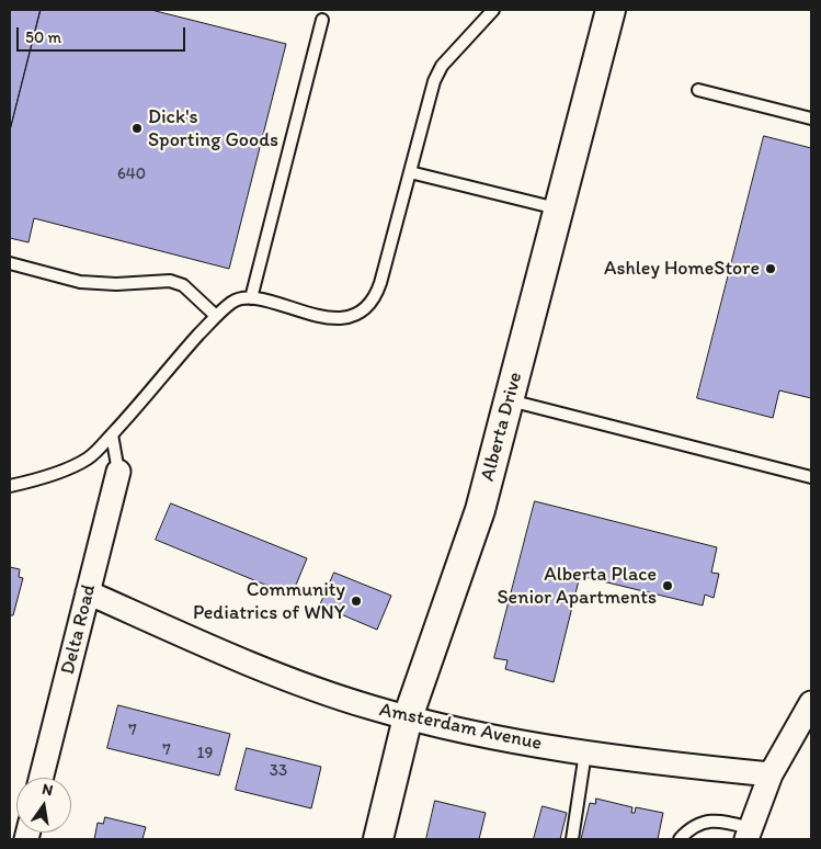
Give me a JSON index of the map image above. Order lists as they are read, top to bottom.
{
  "streets": {
    "street": ["Alberta Drive", "Delta Road", "Amsterdam Avenue"]
  },
  "crossings": [
    ["Alberta Drive", "Amsterdam Avenue"],
    ["Delta Road", "Amsterdam Avenue"]
  ],
  "places": [
    "Dick's Sporting Goods",
    "Ashley HomeStore",
    "Alberta Place Senior Apartments",
    "Community Pediatrics of WNY"
  ],
  "house_numbers": [
    "640",
    "7",
    "7",
    "19",
    "33"
  ],
  "scale_bar": "50 m",
  "north": "top"
}
